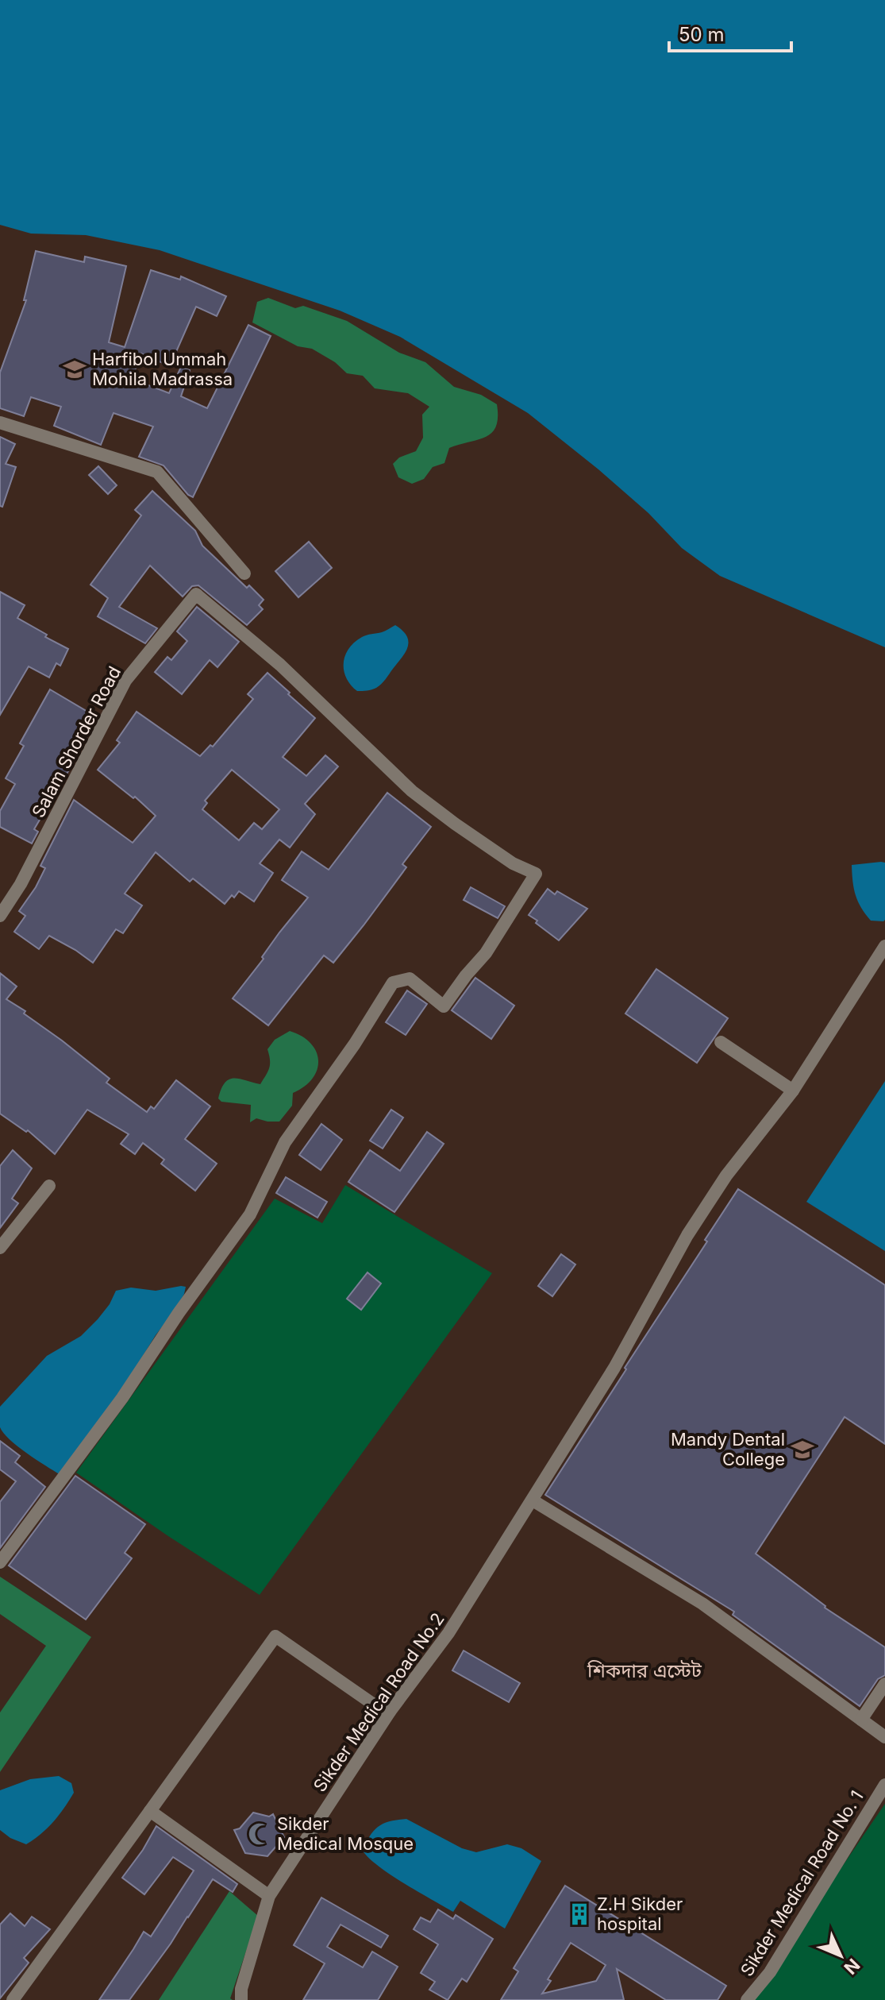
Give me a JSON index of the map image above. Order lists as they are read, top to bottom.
{
  "streets": {
    "street": ["Salam Shorder Road", "Sikder Medical Road No.2", "Sikder Medical Road No. 1"]
  },
  "districts": ["শিকদার এস্টেট"],
  "places": {
    "school or university": ["Harfibol Ummah Mohila Madrassa", "Mandy Dental College"],
    "mosque": ["Sikder Medical Mosque"],
    "building": ["Z.H Sikder hospital"]
  },
  "scale_bar": "50 m",
  "north": "bottom right"
}
